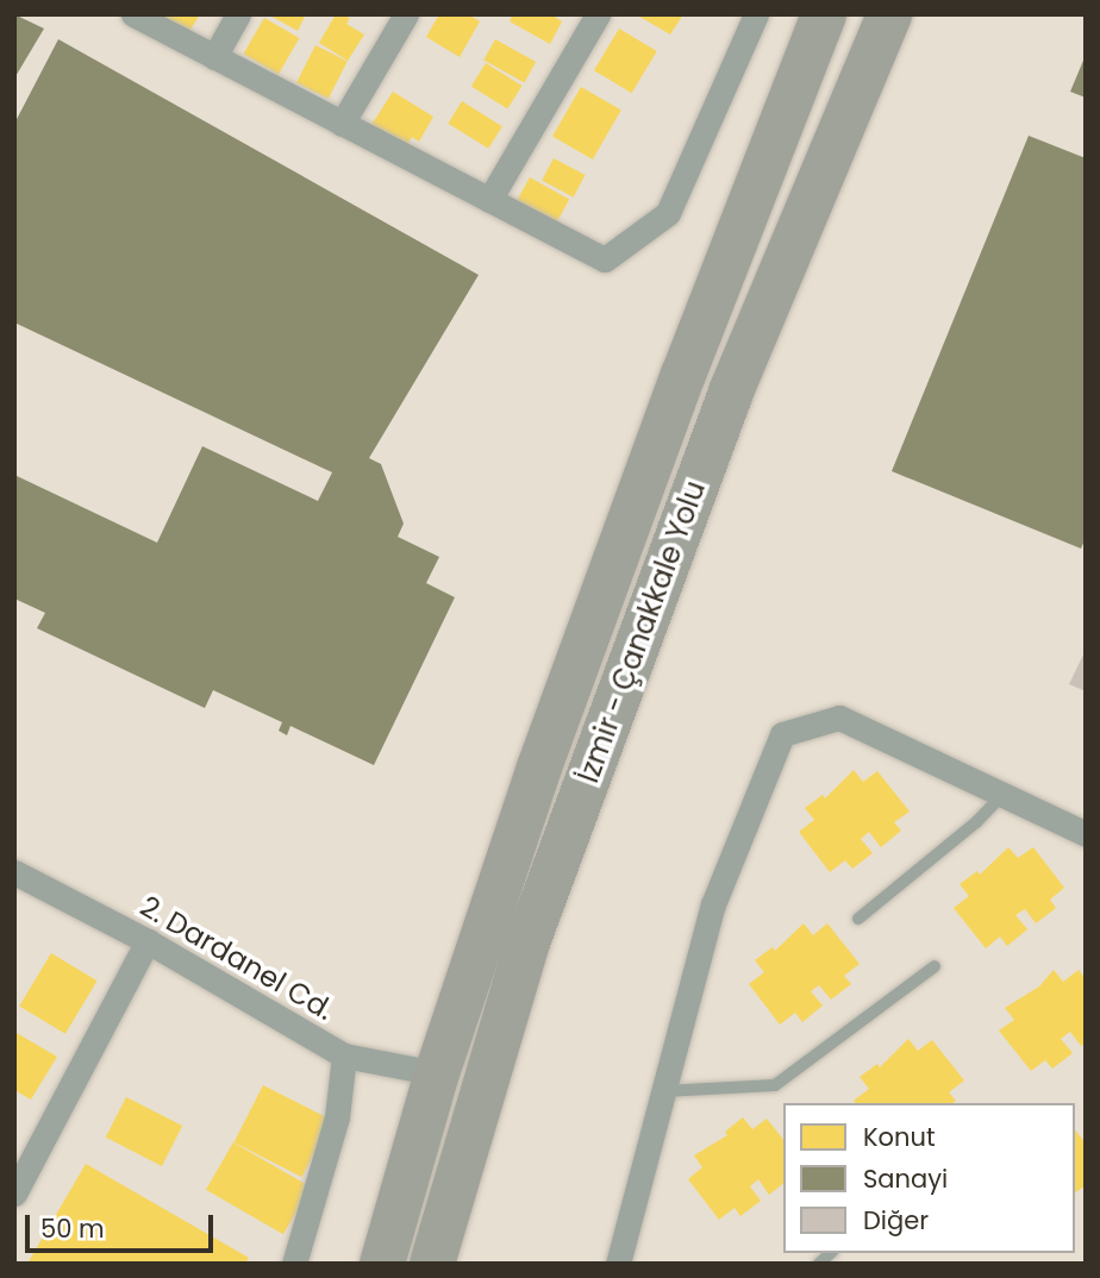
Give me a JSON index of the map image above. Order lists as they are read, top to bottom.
{
  "streets": {
    "highway": ["İzmir - Çanakkale Yolu"],
    "street": ["2. Dardanel Cd."]
  },
  "crossings": [
    ["İzmir - Çanakkale Yolu", "2. Dardanel Cd."]
  ],
  "legend": ["Konut", "Sanayi", "Diğer"],
  "scale_bar": "50 m"
}
